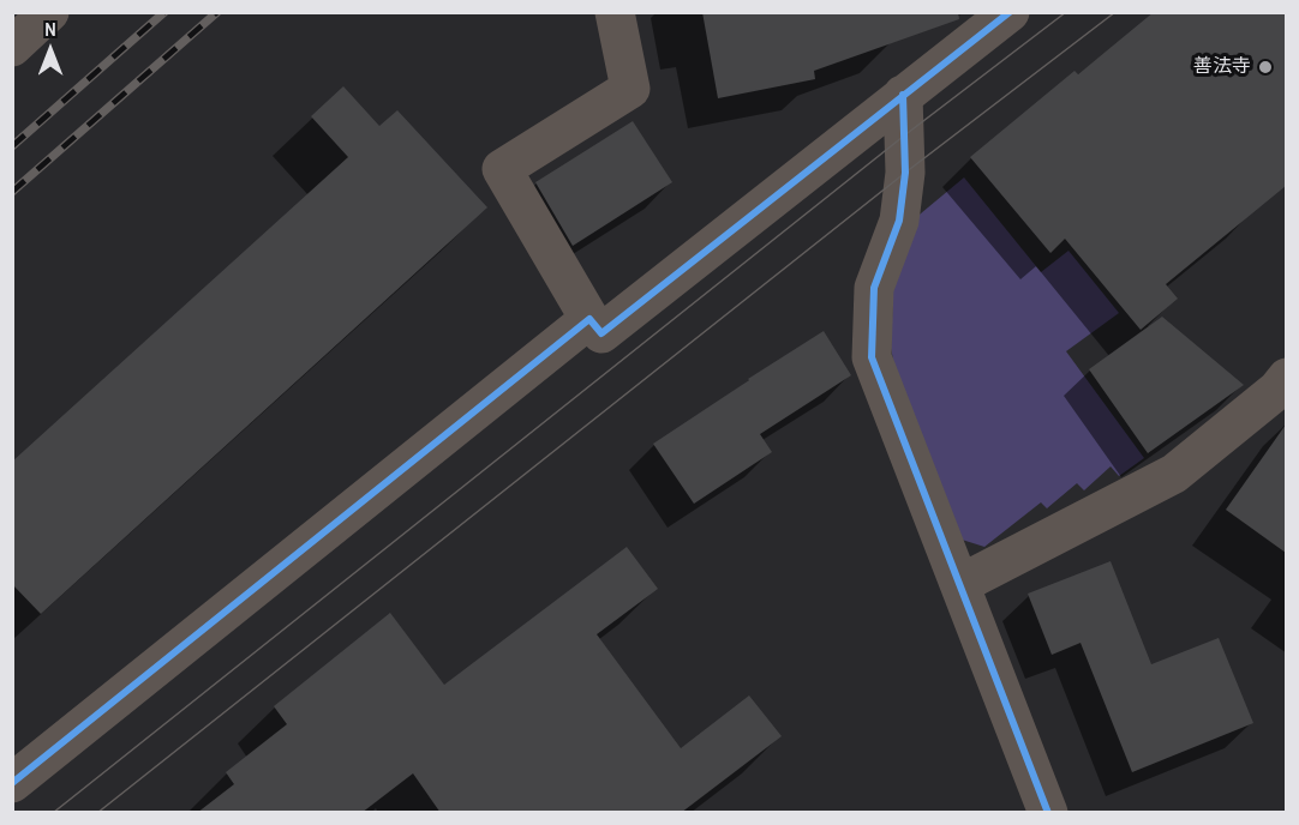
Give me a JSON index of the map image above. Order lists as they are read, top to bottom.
{
  "places": ["善法寺"],
  "north": "top"
}
